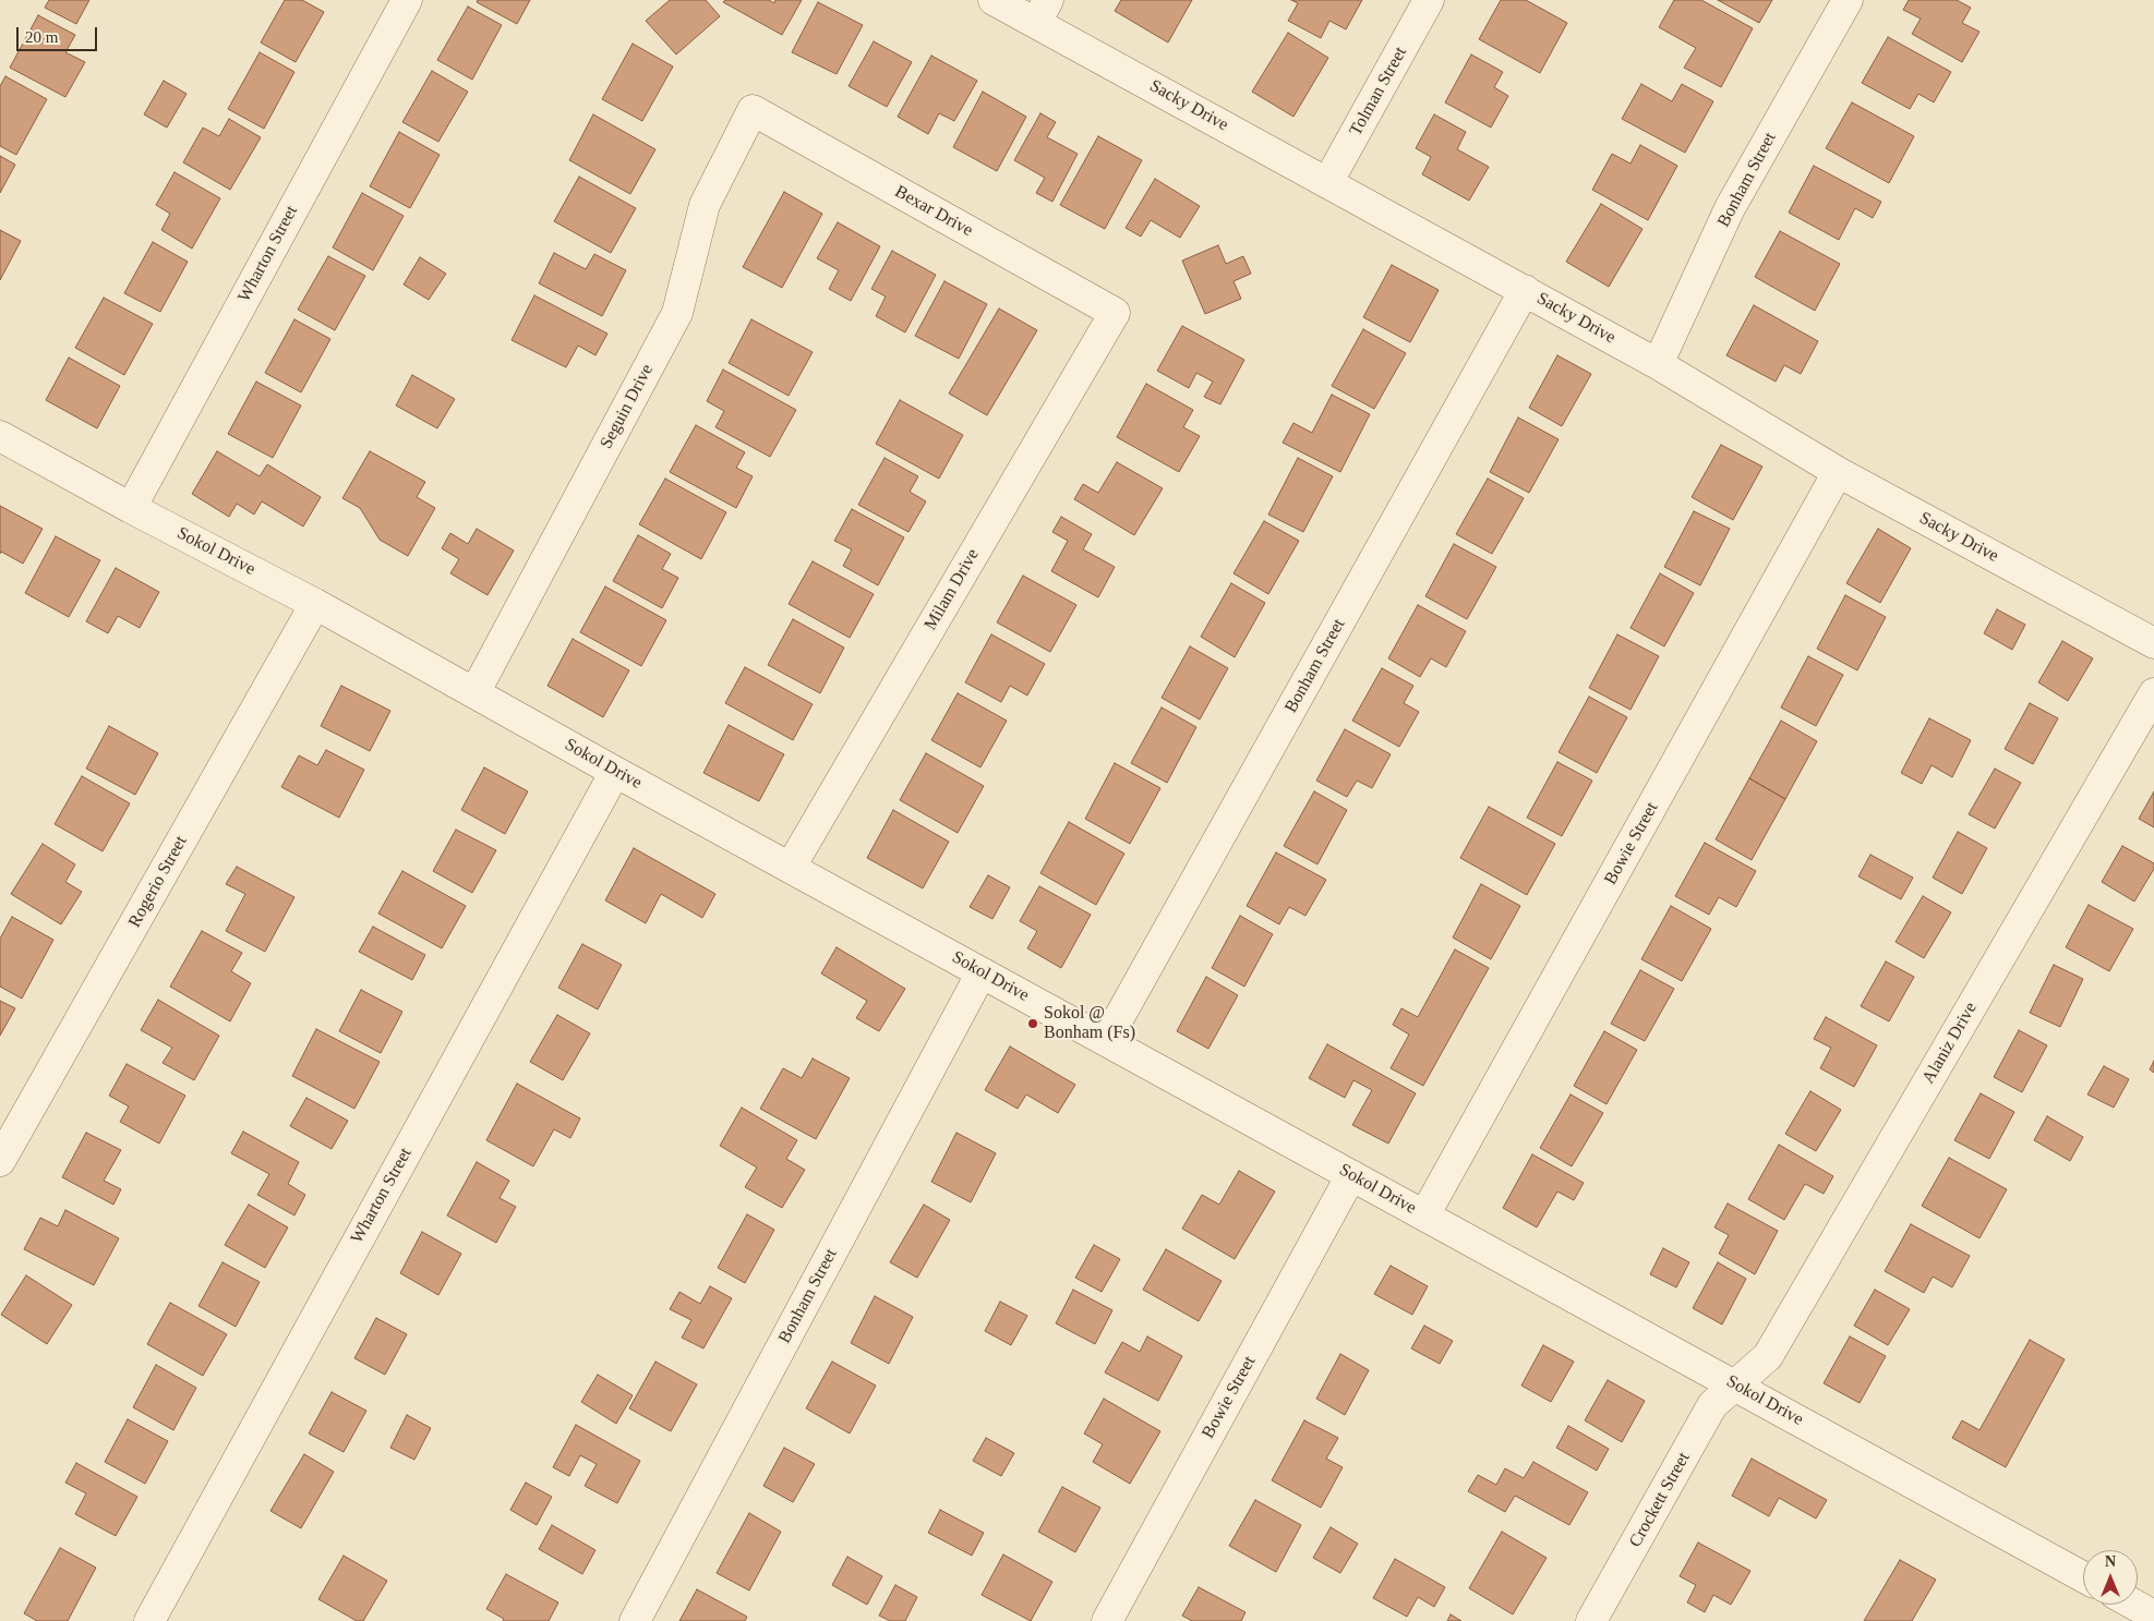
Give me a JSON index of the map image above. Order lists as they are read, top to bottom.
{
  "streets": {
    "street": [
      "Tolman Street",
      "Sacky Drive",
      "Bonham Street",
      "Bexar Drive",
      "Wharton Street",
      "Seguin Drive",
      "Sokol Drive",
      "Milam Drive",
      "Bowie Street",
      "Rogerio Street",
      "Alaniz Drive",
      "Crockett Street"
    ]
  },
  "crossings": [
    ["Tolman Street", "Sacky Drive"],
    ["Sacky Drive", "Bonham Street"],
    ["Sacky Drive", "Bowie Street"],
    ["Bonham Street", "Sokol Drive"],
    ["Bexar Drive", "Seguin Drive"],
    ["Bexar Drive", "Milam Drive"],
    ["Wharton Street", "Sokol Drive"],
    ["Seguin Drive", "Sokol Drive"],
    ["Sokol Drive", "Milam Drive"],
    ["Sokol Drive", "Bowie Street"],
    ["Sokol Drive", "Rogerio Street"],
    ["Sokol Drive", "Alaniz Drive"],
    ["Sokol Drive", "Crockett Street"],
    ["Alaniz Drive", "Crockett Street"]
  ],
  "places": ["Sokol @ Bonham (Fs)"],
  "scale_bar": "20 m",
  "north": "top"
}
